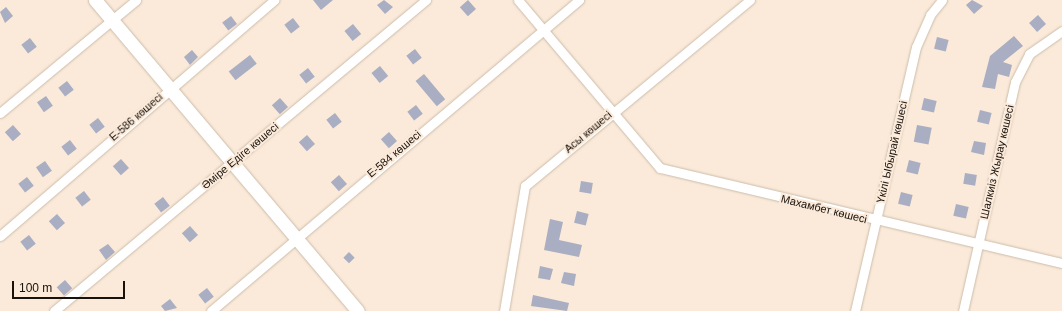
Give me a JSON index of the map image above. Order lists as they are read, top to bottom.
{
  "streets": {
    "street": [
      "Е-586 көшесі",
      "Асы көшесі",
      "Үкілі Ыбырай көшесі",
      "Е-584 көшесі",
      "Әміре Едіге көшесі",
      "Шалкиіз Жырау көшесі",
      "Махамбет көшесі"
    ]
  },
  "crossings": [
    ["Асы көшесі", "Махамбет көшесі"],
    ["Үкілі Ыбырай көшесі", "Махамбет көшесі"],
    ["Е-584 көшесі", "Махамбет көшесі"],
    ["Шалкиіз Жырау көшесі", "Махамбет көшесі"]
  ],
  "scale_bar": "100 m"
}
